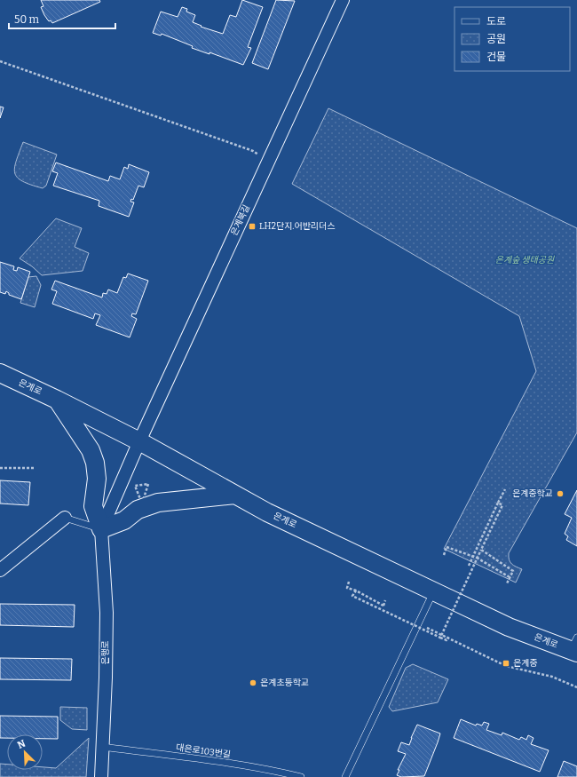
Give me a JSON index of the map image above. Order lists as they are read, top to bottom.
{
  "streets": {
    "street": ["은계북길", "은계로", "은행로"],
    "lane": ["대은로103번길"]
  },
  "crossings": [
    ["은계북길", "은계로"],
    ["은계북길", "은행로"],
    ["은행로", "대은로103번길"]
  ],
  "parks": ["은계숲 생태공원"],
  "places": {
    "transit": ["LH2단지.어반리더스", "은계중"],
    "other": ["은계중학교", "은계초등학교"]
  },
  "legend": ["도로", "공원", "건물"],
  "scale_bar": "50 m",
  "north": "top left"
}
